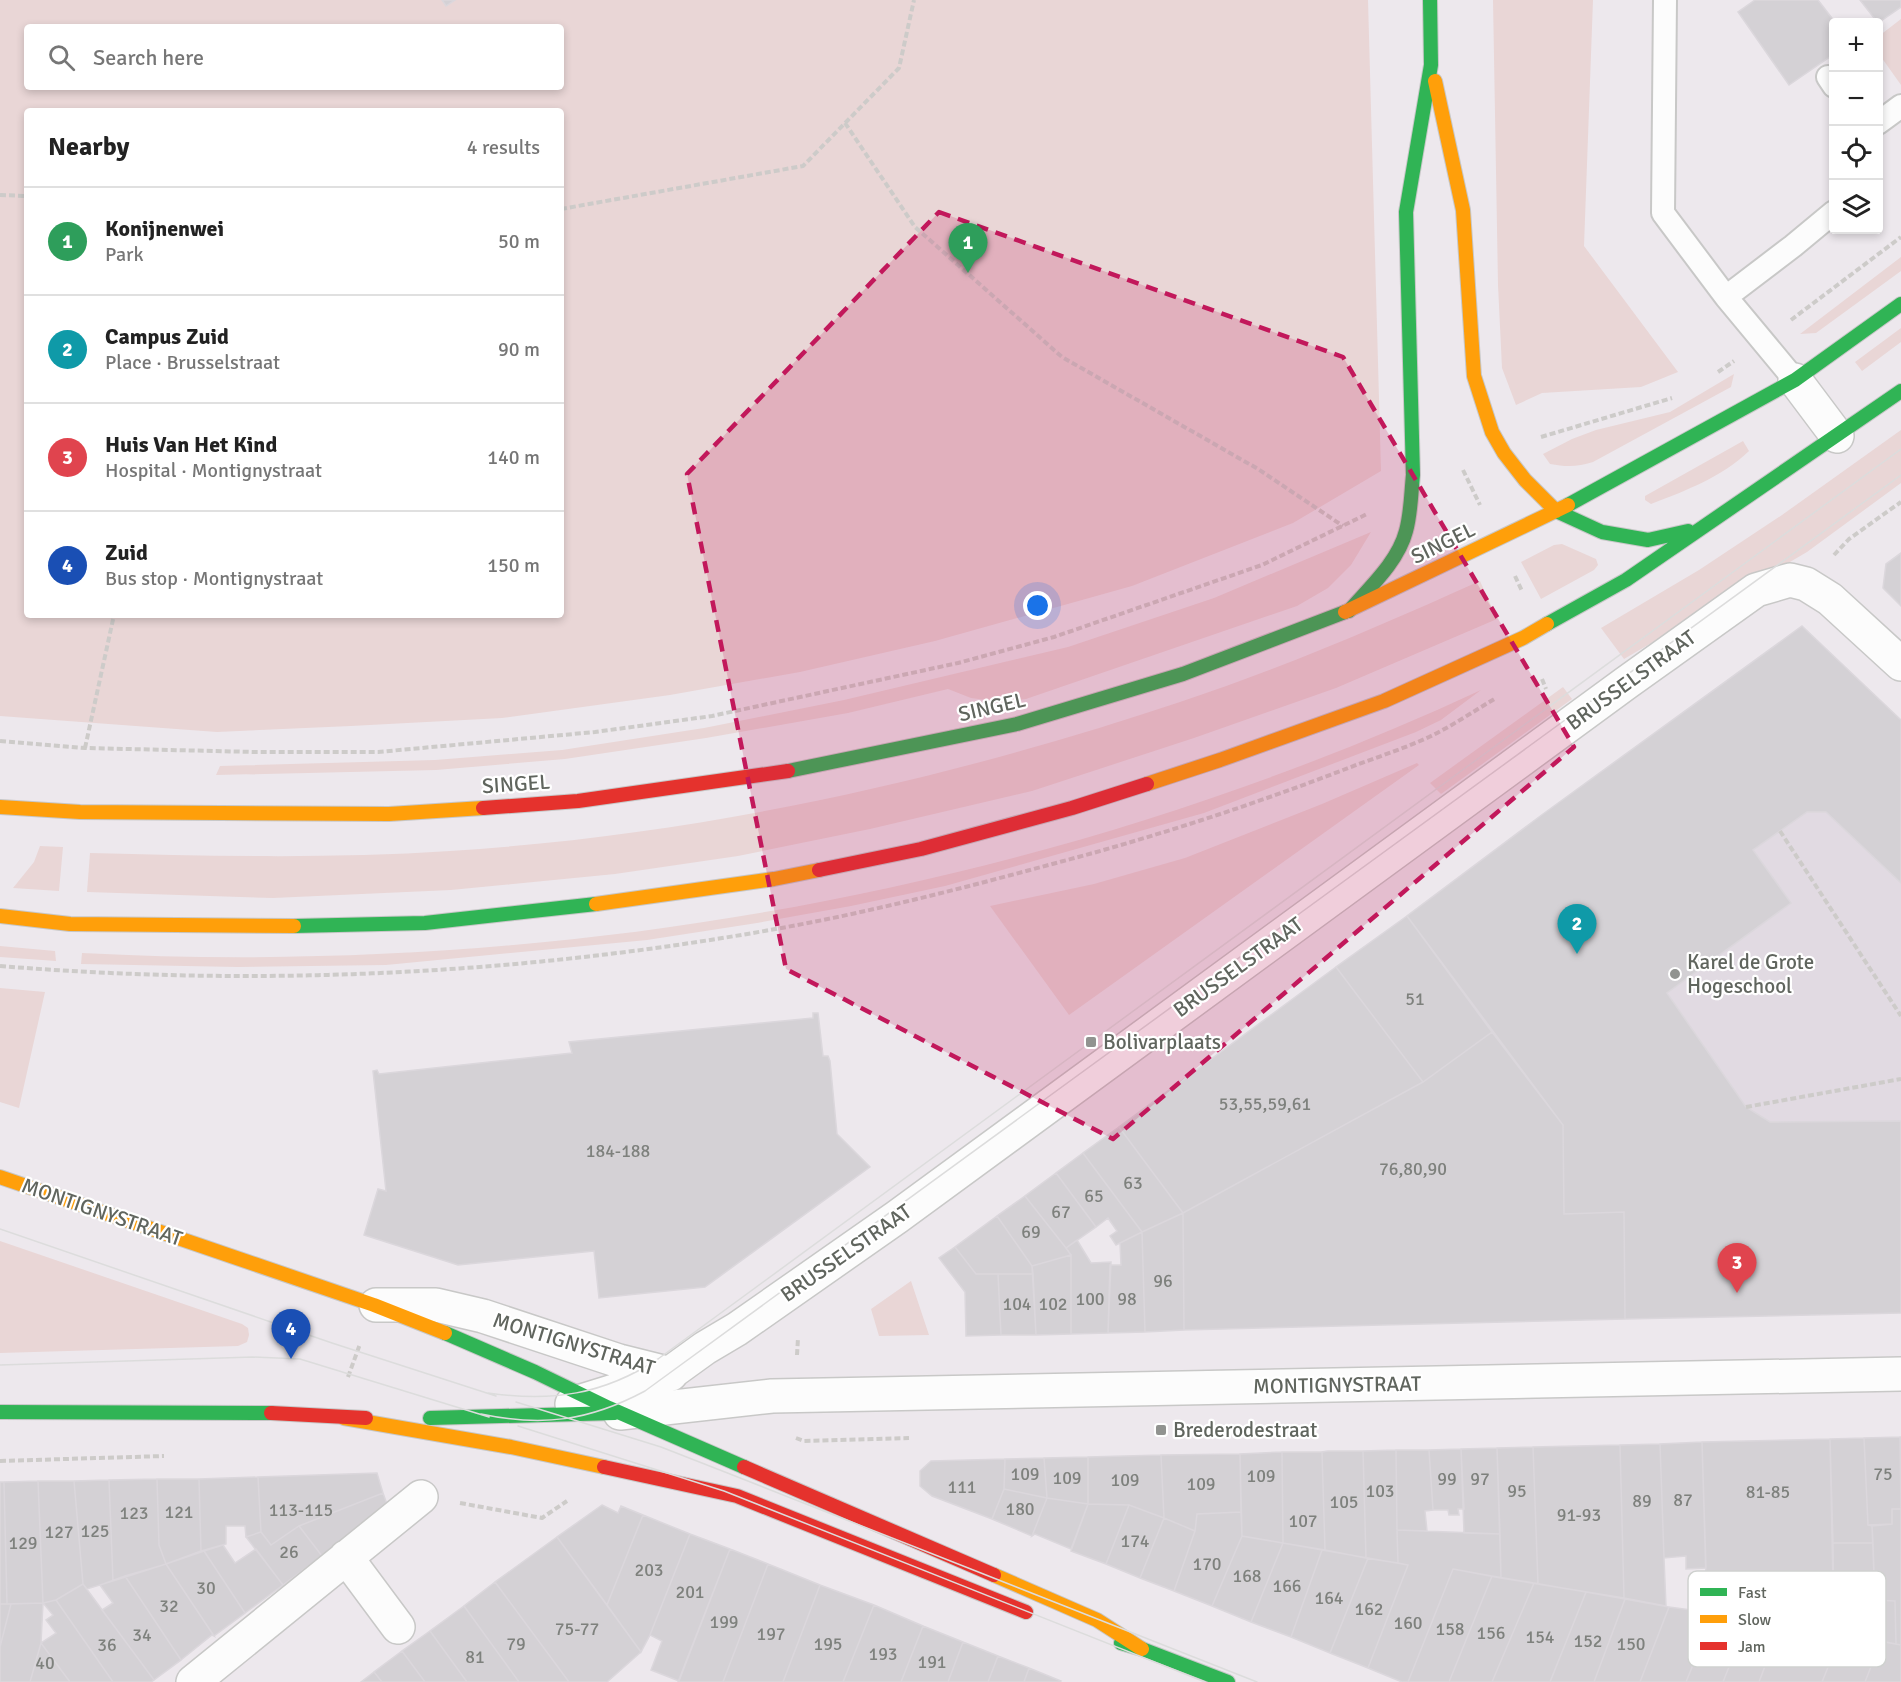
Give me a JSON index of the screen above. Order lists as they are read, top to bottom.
{
  "streets": {
    "main road": ["SINGEL", "MONTIGNYSTRAAT"],
    "street": ["BRUSSELSTRAAT"]
  },
  "crossings": [
    ["BRUSSELSTRAAT", "MONTIGNYSTRAAT"]
  ],
  "places": {
    "other": ["Karel de Grote Hogeschool"],
    "transit": ["Bolivarplaats", "Brederodestraat"]
  },
  "house_numbers": [
    "51",
    "53,55,59,61",
    "184-188",
    "76,80,90",
    "63",
    "65",
    "67",
    "69",
    "96",
    "100",
    "98",
    "104",
    "102",
    "109",
    "75",
    "109",
    "109",
    "99",
    "97",
    "109",
    "109",
    "111",
    "103",
    "95",
    "81-85",
    "87",
    "89",
    "105",
    "180",
    "113-115",
    "121",
    "123",
    "91-93",
    "107",
    "125",
    "127",
    "174",
    "129",
    "26",
    "170",
    "203",
    "168",
    "166",
    "30",
    "201",
    "164",
    "32",
    "162",
    "199",
    "160",
    "75-77",
    "158",
    "156",
    "197",
    "34",
    "154",
    "152",
    "79",
    "195",
    "150",
    "36",
    "193",
    "81",
    "191",
    "40"
  ],
  "legend": ["Fast", "Slow", "Jam"],
  "page": {
    "map_buttons": ["+", "−"],
    "search": "Search here",
    "heading": ["Nearby", "4 results"],
    "list": [
      {
        "mark": "1",
        "name": "Konijnenwei",
        "note": "Park",
        "value": "50 m"
      },
      {
        "mark": "2",
        "name": "Campus Zuid",
        "note": "Place · Brusselstraat",
        "value": "90 m"
      },
      {
        "mark": "3",
        "name": "Huis Van Het Kind",
        "note": "Hospital · Montignystraat",
        "value": "140 m"
      },
      {
        "mark": "4",
        "name": "Zuid",
        "note": "Bus stop · Montignystraat",
        "value": "150 m"
      }
    ],
    "pins": [
      "1",
      "2",
      "3",
      "4"
    ]
  }
}
